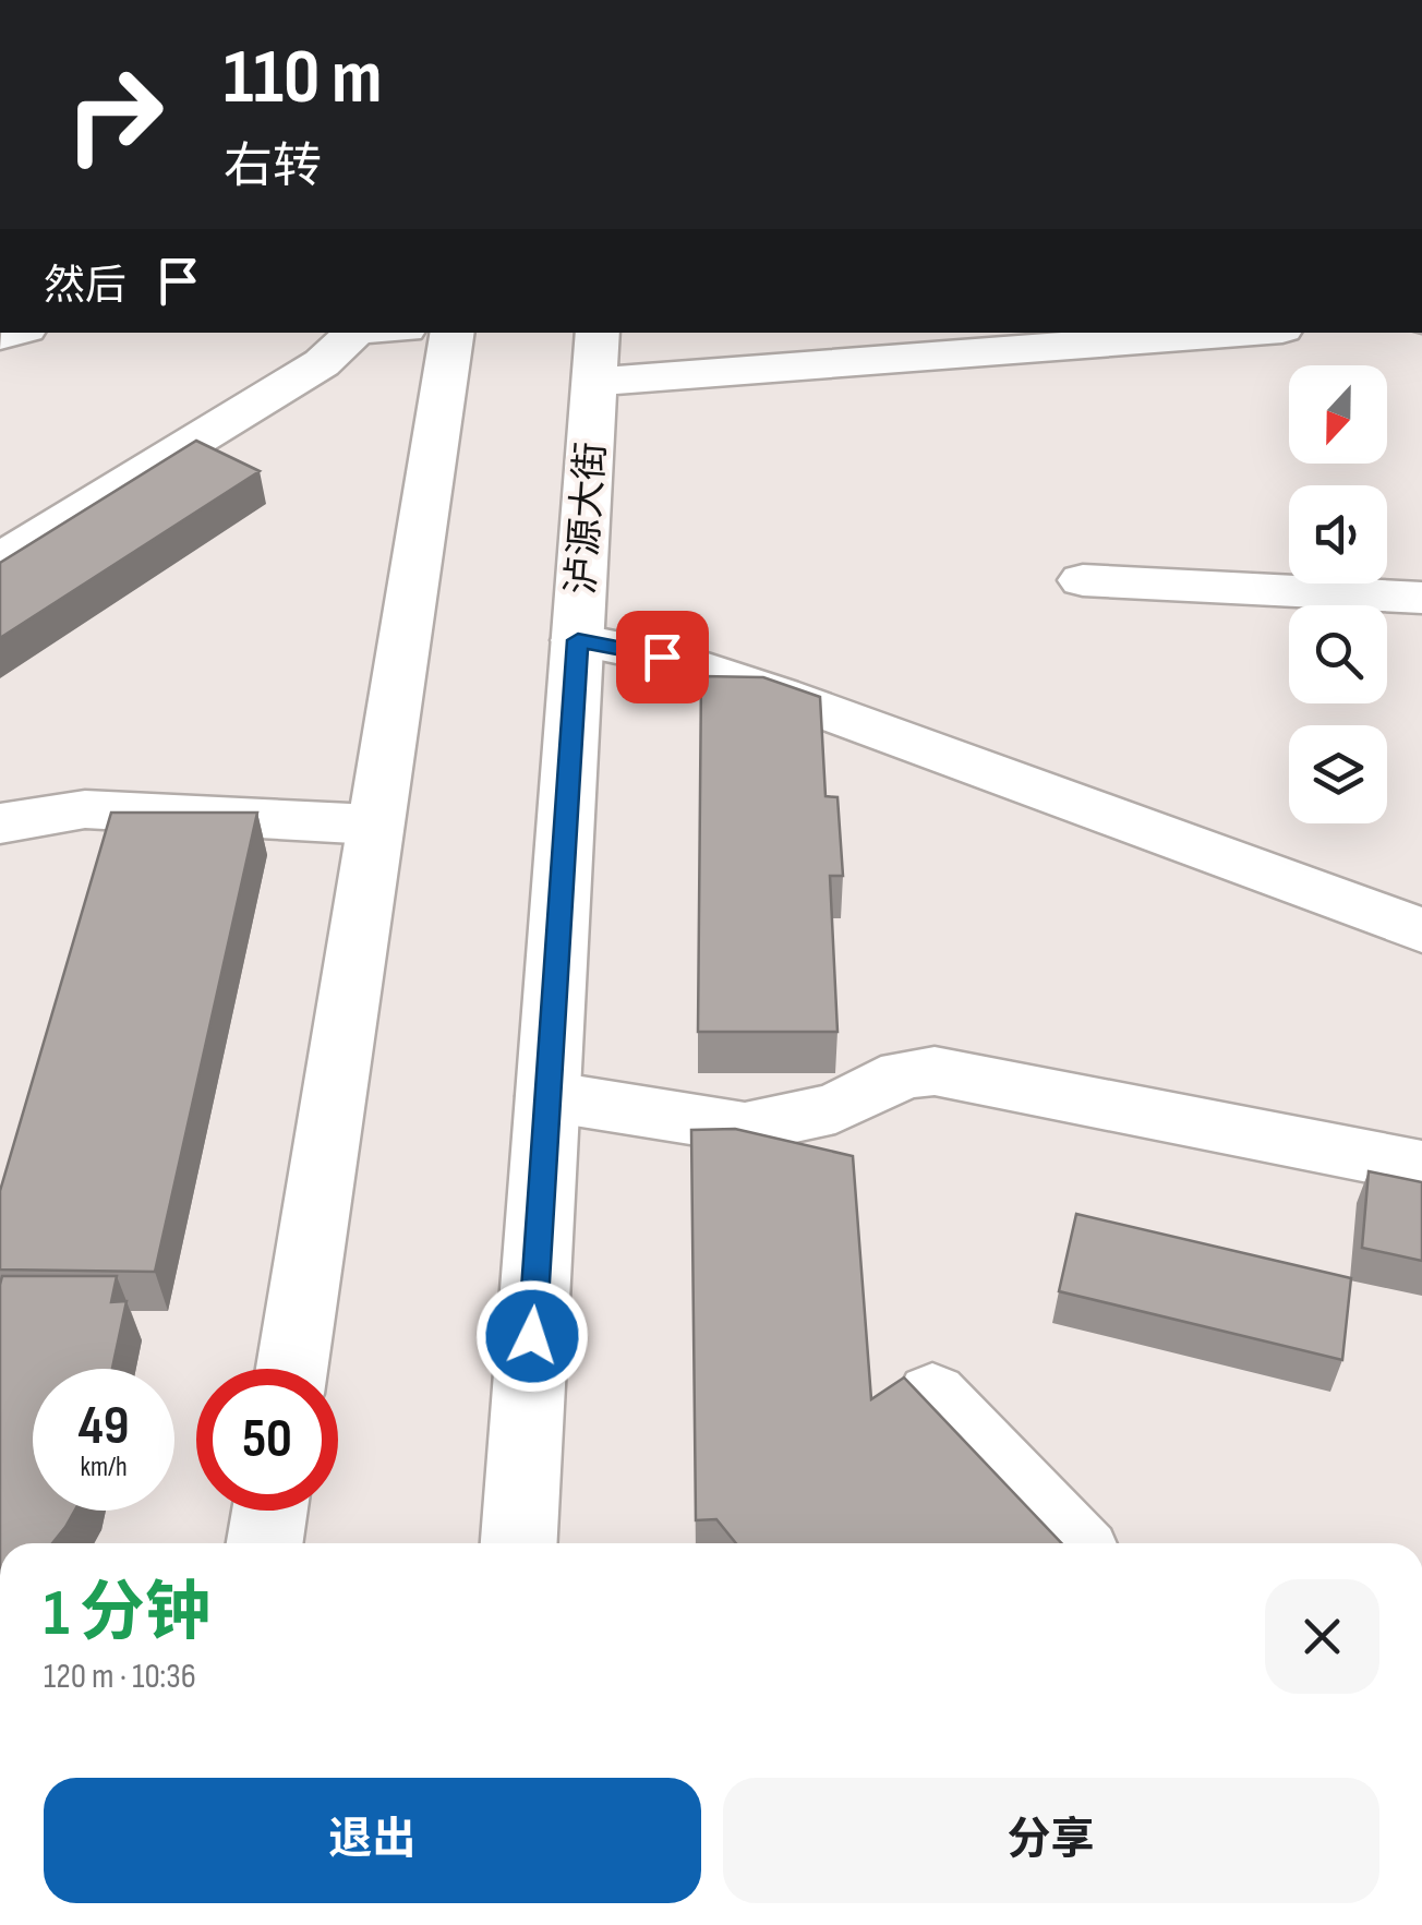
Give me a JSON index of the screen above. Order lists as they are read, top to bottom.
{
  "streets": {
    "main road": ["泸源大街"]
  },
  "north": "bottom",
  "page": {
    "turn": ["110 m", "右转"],
    "then": "然后",
    "speed": "49 km/h",
    "limit": "50",
    "heading": ["1 分钟", "120 m · 10:36"],
    "buttons": ["退出", "分享"]
  }
}
